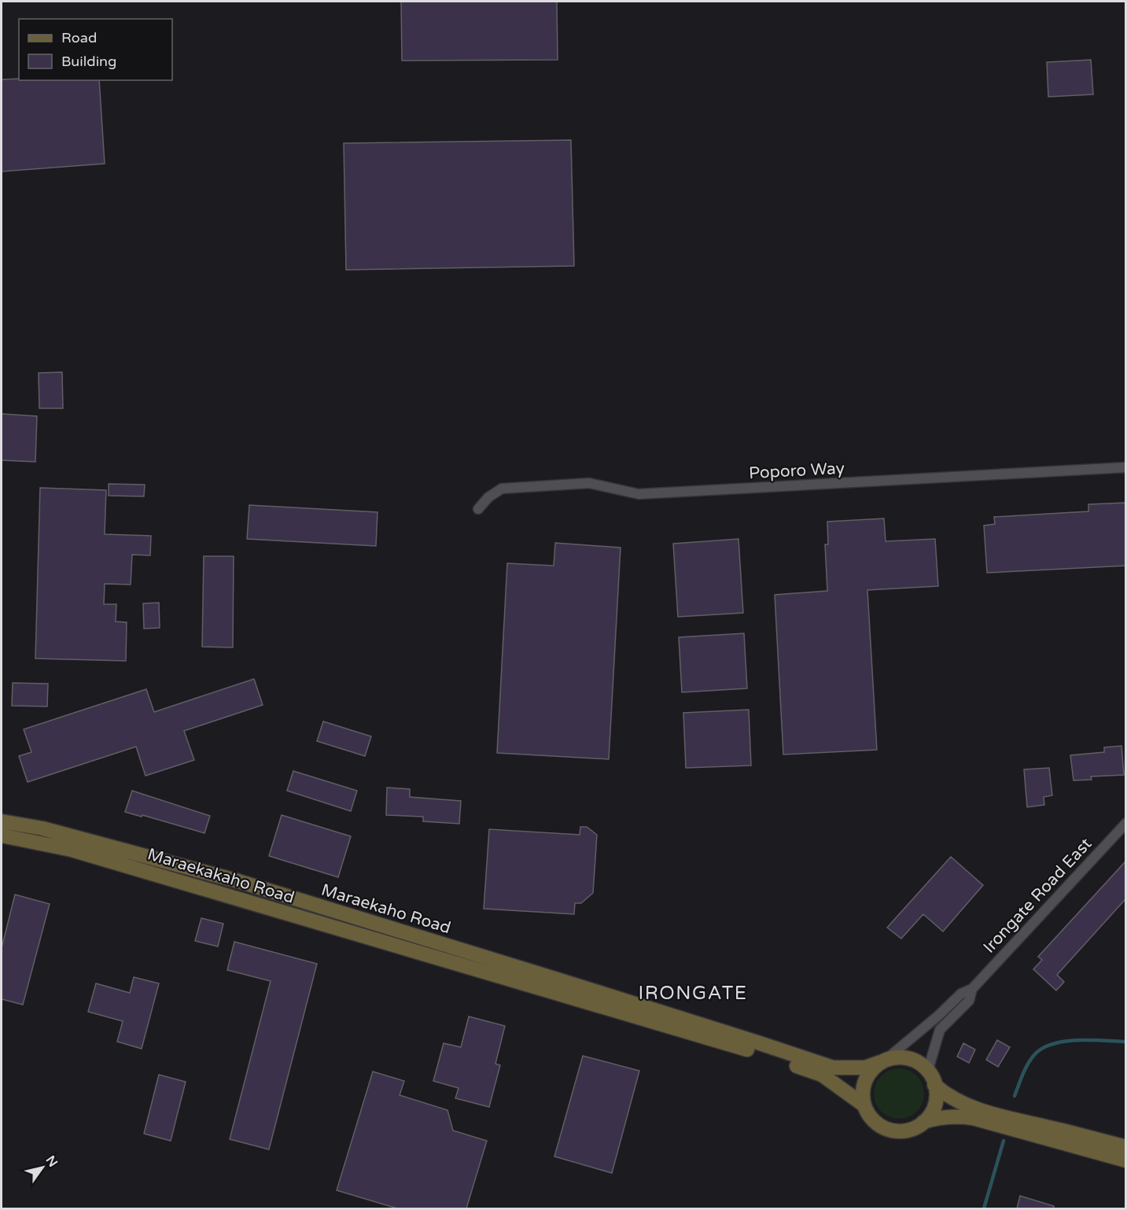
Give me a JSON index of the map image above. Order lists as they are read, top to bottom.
{
  "streets": {
    "main road": ["Maraekakaho Road", "Maraekaho Road"],
    "street": ["Poporo Way", "Irongate Road East"]
  },
  "crossings": [
    ["Maraekakaho Road", "Maraekaho Road"]
  ],
  "districts": ["IRONGATE"],
  "legend": ["Road", "Building"],
  "north": "top right"
}
